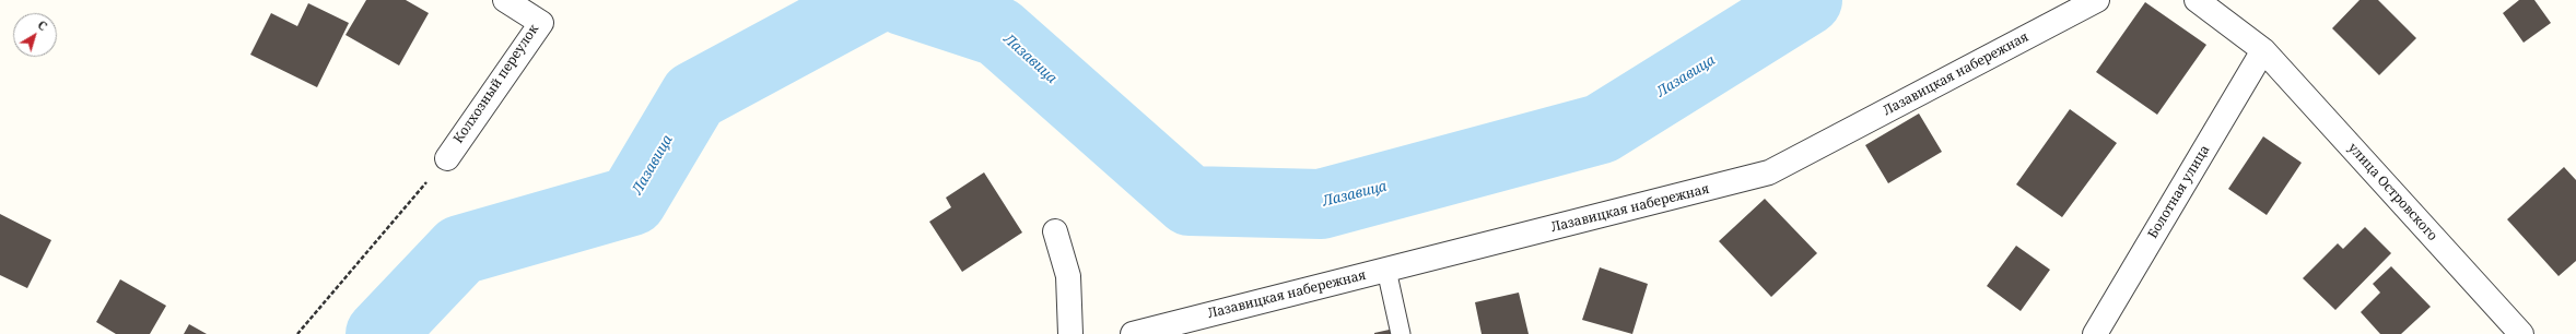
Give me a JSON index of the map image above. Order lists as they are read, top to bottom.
{
  "streets": {
    "street": [
      "Лазавицкая набережная",
      "Колхозный переулок",
      "Болотная улица",
      "улица Островского"
    ]
  },
  "crossings": [
    ["Болотная улица", "улица Островского"]
  ],
  "water": ["Лазавица"],
  "north": "top right"
}
